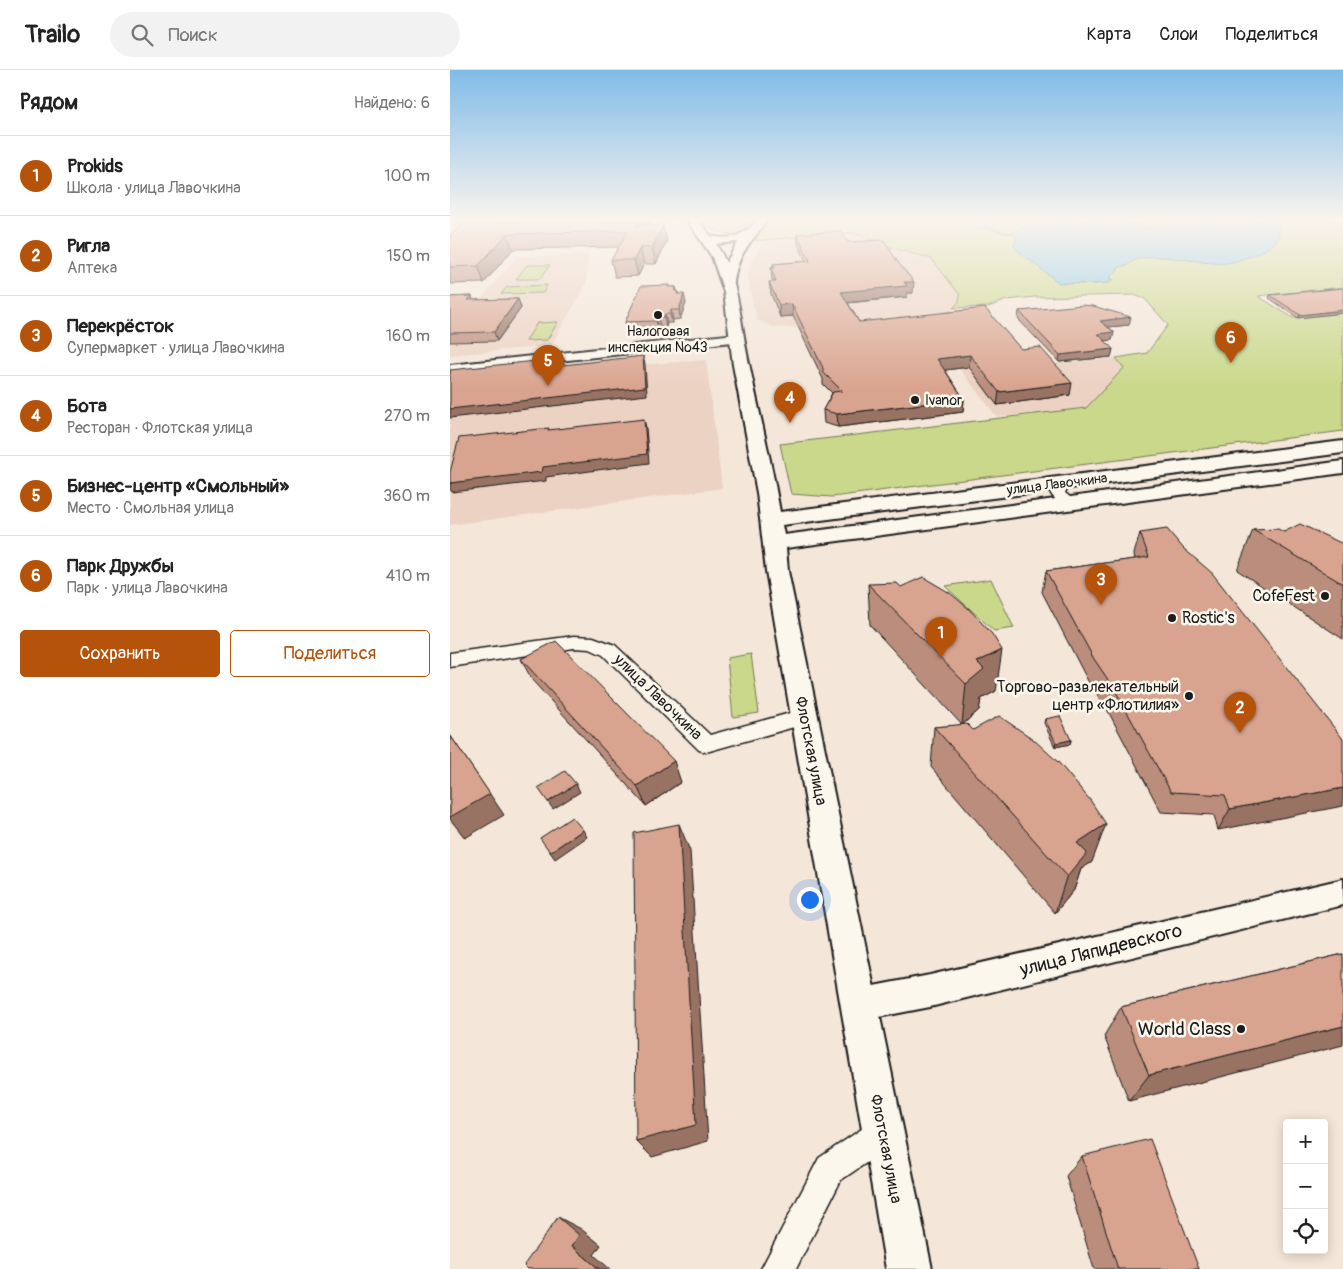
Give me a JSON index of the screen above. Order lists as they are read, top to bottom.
{
  "streets": {
    "main road": ["улица Лавочкина", "Флотская улица"],
    "street": ["улица Ляпидевского"]
  },
  "crossings": [
    ["улица Лавочкина", "Флотская улица"],
    ["Флотская улица", "улица Ляпидевского"]
  ],
  "places": [
    "Налоговая инспекция №43",
    "Ivanor",
    "CofeFest",
    "Rostic's",
    "Торгово-развлекательный центр «Флотилия»",
    "World Class"
  ],
  "page": {
    "header": "Trailo",
    "search": "Поиск",
    "nav": ["Карта", "Слои", "Поделиться"],
    "heading": ["Рядом", "Найдено: 6"],
    "list": [
      {
        "mark": "1",
        "name": "Prokids",
        "note": "Школа · улица Лавочкина",
        "value": "100 m"
      },
      {
        "mark": "2",
        "name": "Ригла",
        "note": "Аптека",
        "value": "150 m"
      },
      {
        "mark": "3",
        "name": "Перекрёсток",
        "note": "Супермаркет · улица Лавочкина",
        "value": "160 m"
      },
      {
        "mark": "4",
        "name": "Бота",
        "note": "Ресторан · Флотская улица",
        "value": "270 m"
      },
      {
        "mark": "5",
        "name": "Бизнес-центр «Смольный»",
        "note": "Место · Смольная улица",
        "value": "360 m"
      },
      {
        "mark": "6",
        "name": "Парк Дружбы",
        "note": "Парк · улица Лавочкина",
        "value": "410 m"
      }
    ],
    "pins": [
      "6",
      "5",
      "4",
      "3",
      "1",
      "2"
    ],
    "buttons": ["Сохранить", "Поделиться"],
    "map_buttons": ["+", "−"]
  }
}
